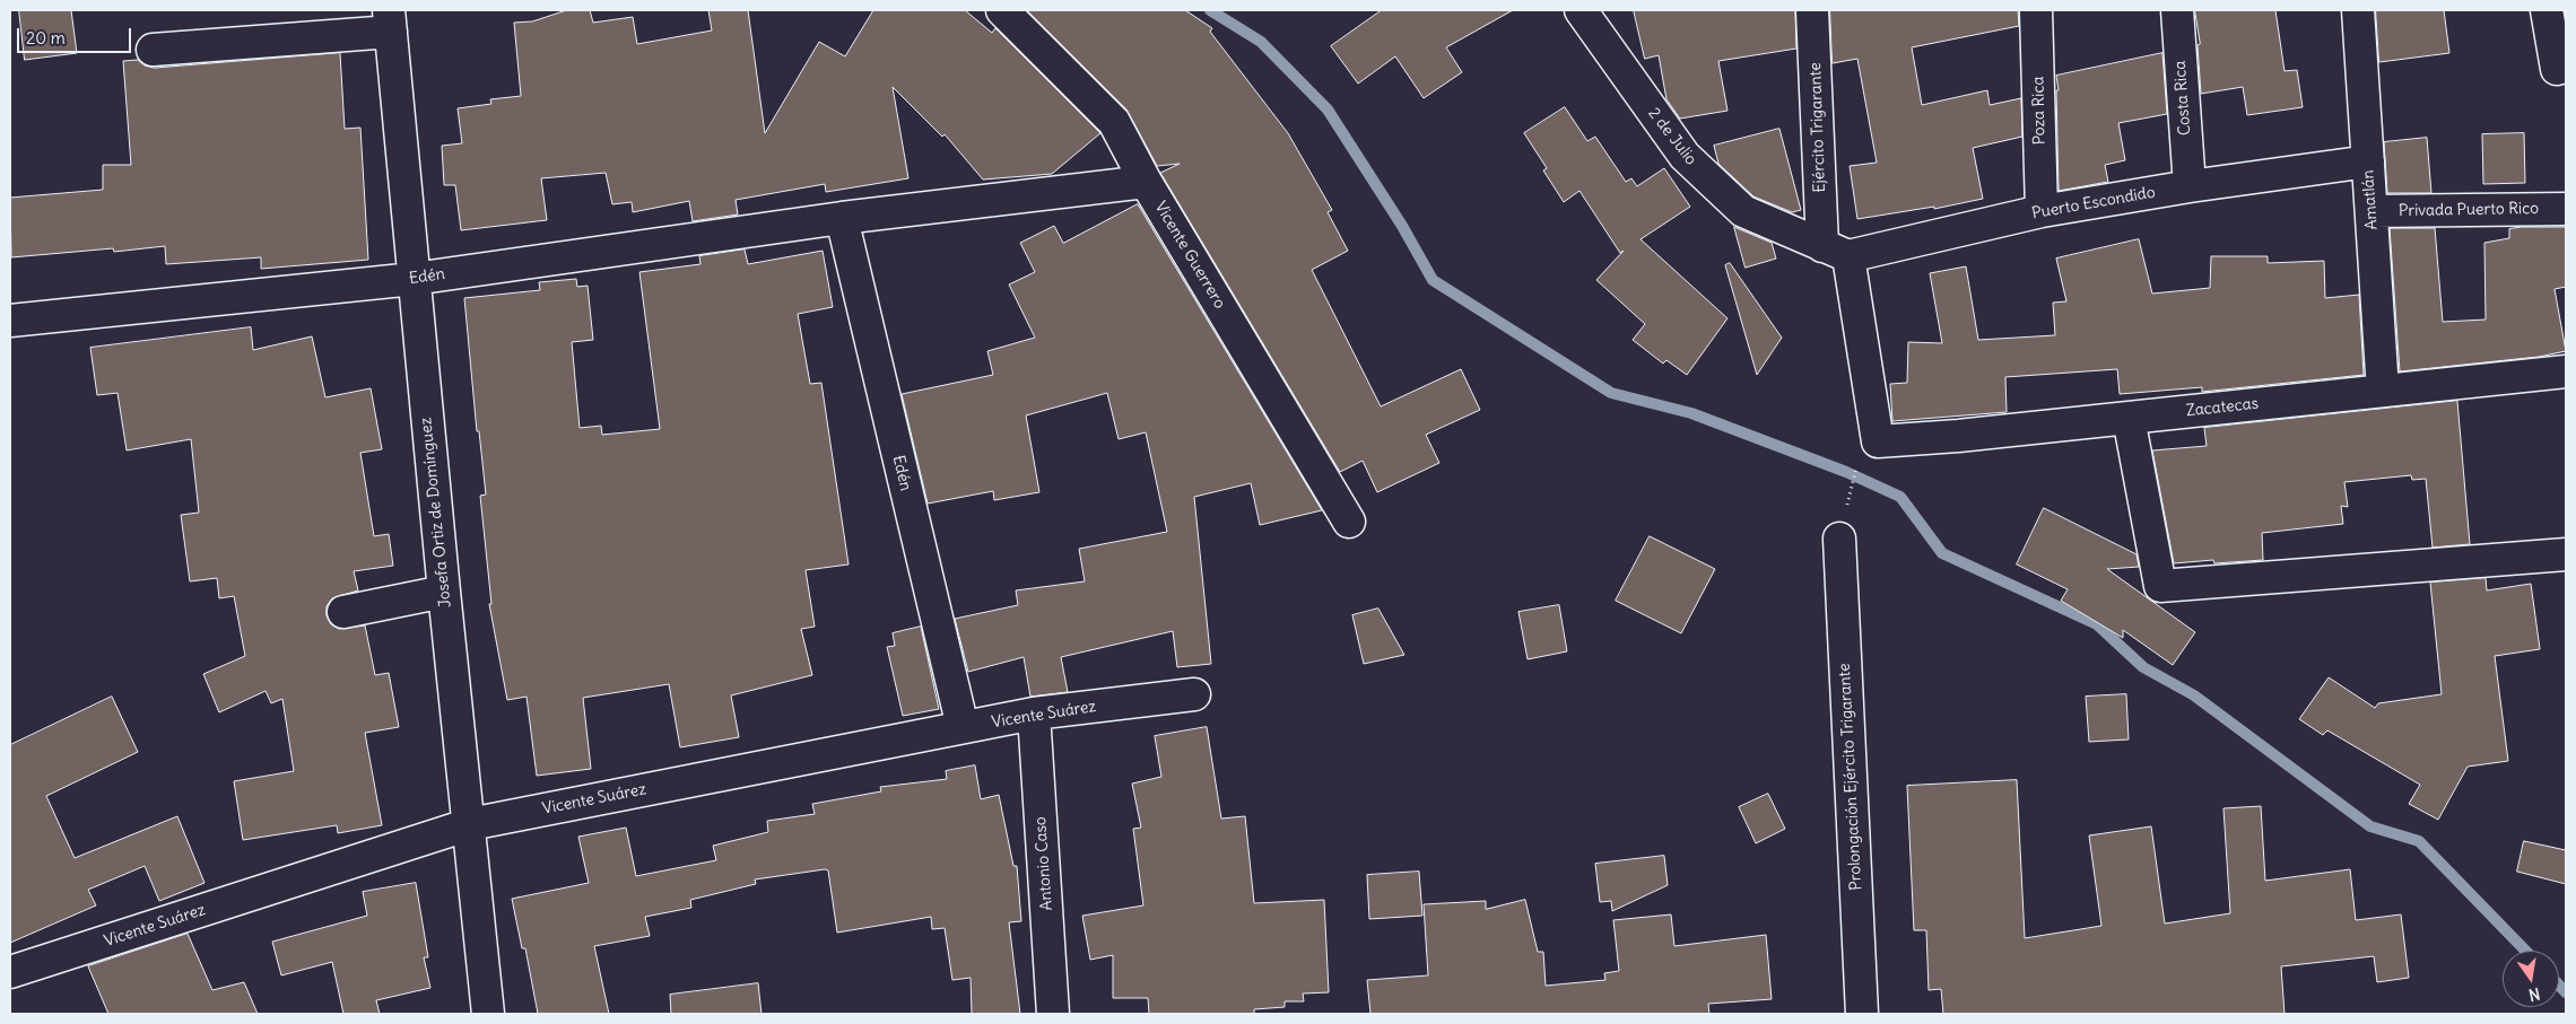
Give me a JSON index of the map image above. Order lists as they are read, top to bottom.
{
  "streets": {
    "street": [
      "Costa Rica",
      "Poza Rica",
      "Ejército Trigarante",
      "2 de Julio",
      "Amatlán",
      "Puerto Escondido",
      "Privada Puerto Rico",
      "Vicente Guerrero",
      "Edén",
      "Zacatecas",
      "Josefa Ortiz de Domínguez",
      "Vicente Suárez",
      "Prolongación Ejército Trigarante",
      "Antonio Caso"
    ]
  },
  "crossings": [
    ["Costa Rica", "Puerto Escondido"],
    ["Poza Rica", "Puerto Escondido"],
    ["Ejército Trigarante", "2 de Julio"],
    ["Ejército Trigarante", "Puerto Escondido"],
    ["Ejército Trigarante", "Zacatecas"],
    ["2 de Julio", "Puerto Escondido"],
    ["Amatlán", "Puerto Escondido"],
    ["Amatlán", "Privada Puerto Rico"],
    ["Amatlán", "Zacatecas"],
    ["Vicente Guerrero", "Edén"],
    ["Edén", "Josefa Ortiz de Domínguez"],
    ["Edén", "Vicente Suárez"],
    ["Josefa Ortiz de Domínguez", "Vicente Suárez"],
    ["Vicente Suárez", "Antonio Caso"]
  ],
  "scale_bar": "20 m",
  "north": "bottom"
}
